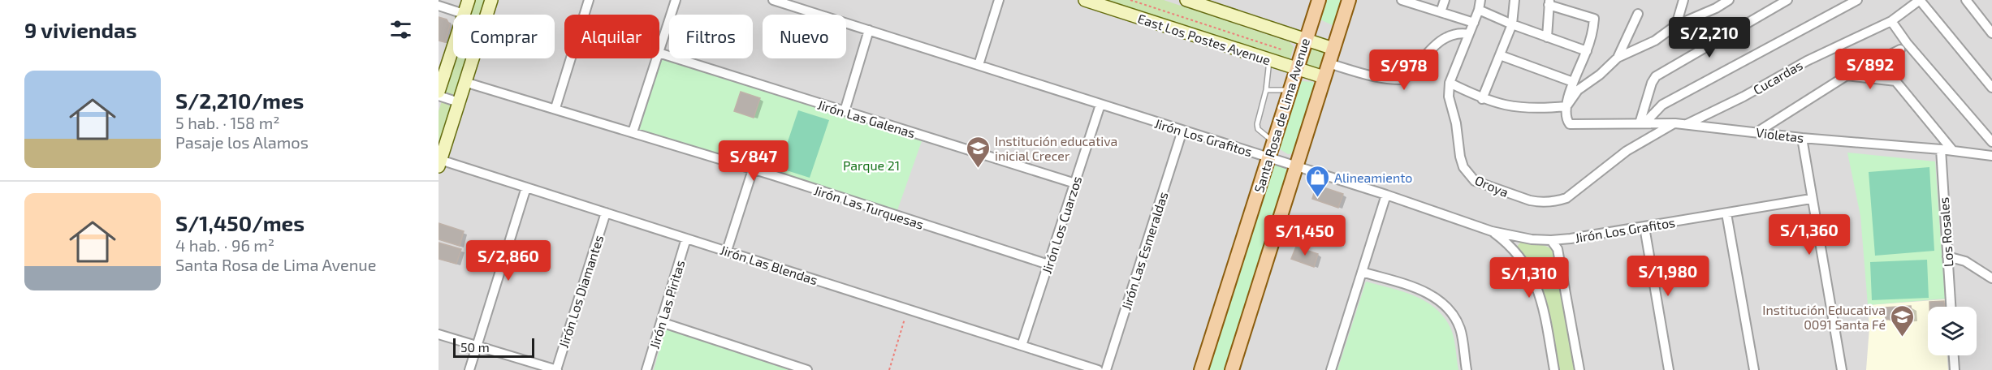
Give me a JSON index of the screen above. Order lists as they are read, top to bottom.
{
  "streets": {
    "main road": ["East Los Postes Avenue", "Santa Rosa de Lima Avenue"],
    "street": [
      "Cucardas",
      "Jirón Las Galenas",
      "Violetas",
      "Jirón Los Grafitos",
      "Oroya",
      "Jirón Las Turquesas",
      "Jirón Los Cuarzos",
      "Los Rosales",
      "Jirón Las Esmeraldas",
      "Jirón Las Blendas",
      "Jirón Los Diamantes",
      "Jirón Las Piritas"
    ]
  },
  "crossings": [
    ["East Los Postes Avenue", "Santa Rosa de Lima Avenue"],
    ["Cucardas", "Violetas"],
    ["Santa Rosa de Lima Avenue", "Jirón Los Grafitos"],
    ["Jirón Las Galenas", "Jirón Los Cuarzos"],
    ["Violetas", "Oroya"],
    ["Violetas", "Los Rosales"],
    ["Jirón Los Grafitos", "Jirón Los Cuarzos"],
    ["Jirón Los Grafitos", "Jirón Las Esmeraldas"],
    ["Jirón Las Turquesas", "Jirón Los Cuarzos"],
    ["Jirón Los Cuarzos", "Jirón Las Blendas"],
    ["Jirón Las Blendas", "Jirón Los Diamantes"],
    ["Jirón Las Blendas", "Jirón Las Piritas"]
  ],
  "parks": ["Parque 21"],
  "places": {
    "school or university": ["Institución educativa inicial Crecer", "Institución Educativa 0091 Santa Fé"],
    "shop": ["Alineamiento"]
  },
  "scale_bar": "50 m",
  "page": {
    "heading": "9 viviendas",
    "chip": [
      "Comprar",
      "Alquilar",
      "Filtros",
      "Nuevo"
    ],
    "price": [
      "S/2,210",
      "S/892",
      "S/978",
      "S/847",
      "S/1,360",
      "S/1,450",
      "S/2,860",
      "S/1,980",
      "S/1,310"
    ],
    "list": [
      {
        "name": "S/2,210/mes",
        "note": "5 hab. · 158 m² · Pasaje los Alamos"
      },
      {
        "name": "S/1,450/mes",
        "note": "4 hab. · 96 m² · Santa Rosa de Lima Avenue"
      }
    ],
    "scale": "50 m"
  }
}
